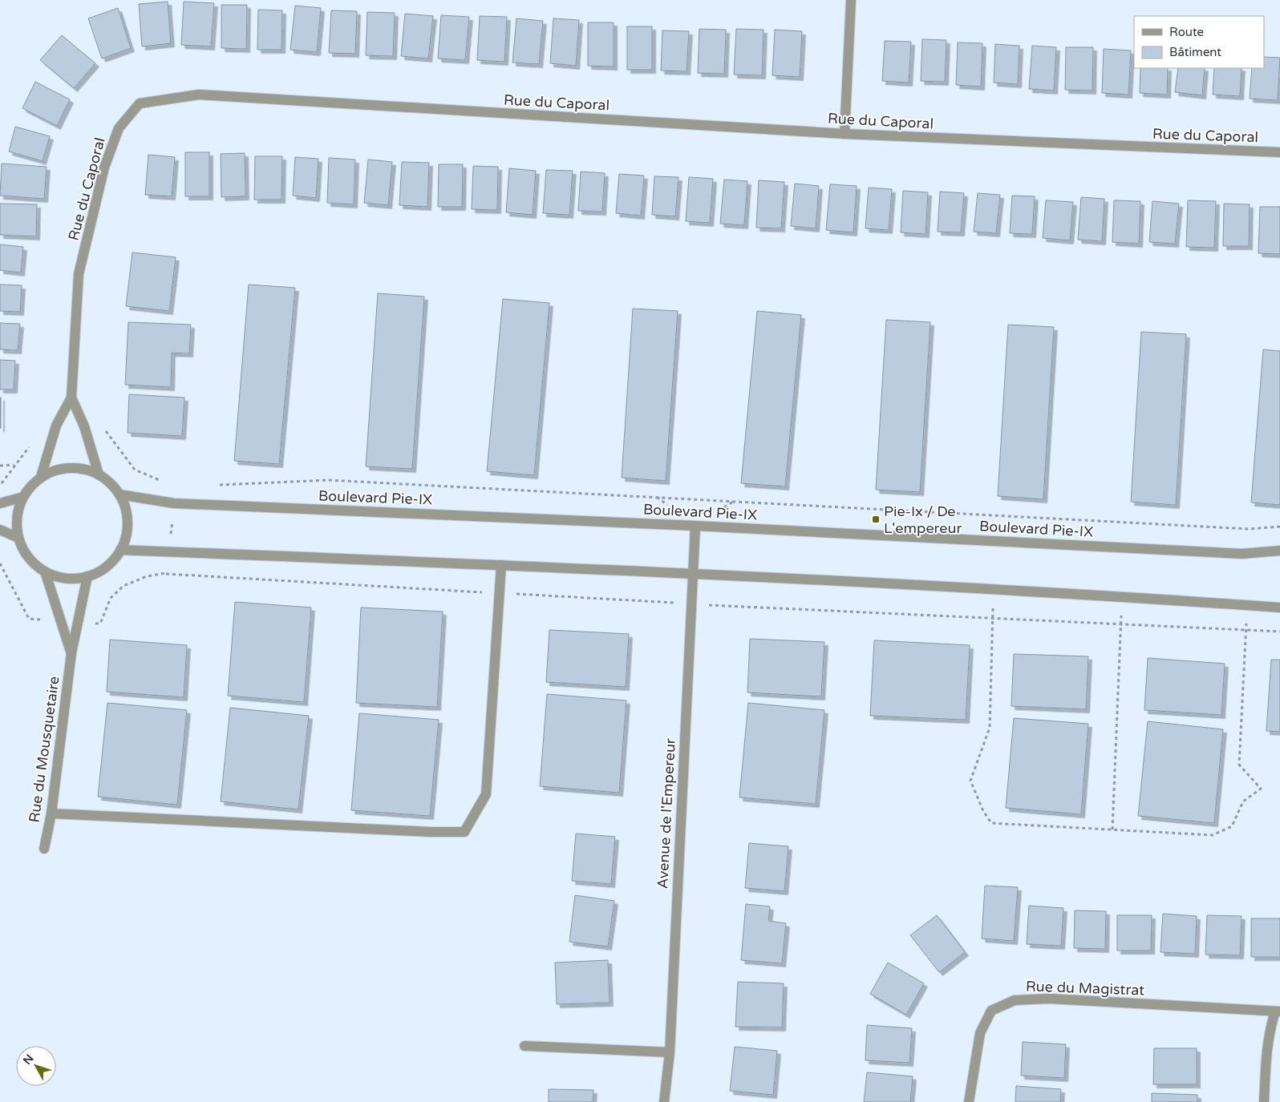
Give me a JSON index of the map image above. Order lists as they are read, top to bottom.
{
  "streets": {
    "street": [
      "Rue du Caporal",
      "Boulevard Pie-IX",
      "Rue du Mousquetaire",
      "Avenue de l'Empereur",
      "Rue du Magistrat"
    ]
  },
  "crossings": [
    ["Rue du Caporal", "Boulevard Pie-IX"],
    ["Rue du Caporal", "Rue du Mousquetaire"],
    ["Boulevard Pie-IX", "Rue du Mousquetaire"],
    ["Boulevard Pie-IX", "Avenue de l'Empereur"]
  ],
  "places": {
    "transit": ["Pie-Ix / De L'empereur"]
  },
  "legend": ["Route", "Bâtiment"],
  "north": "top left"
}
